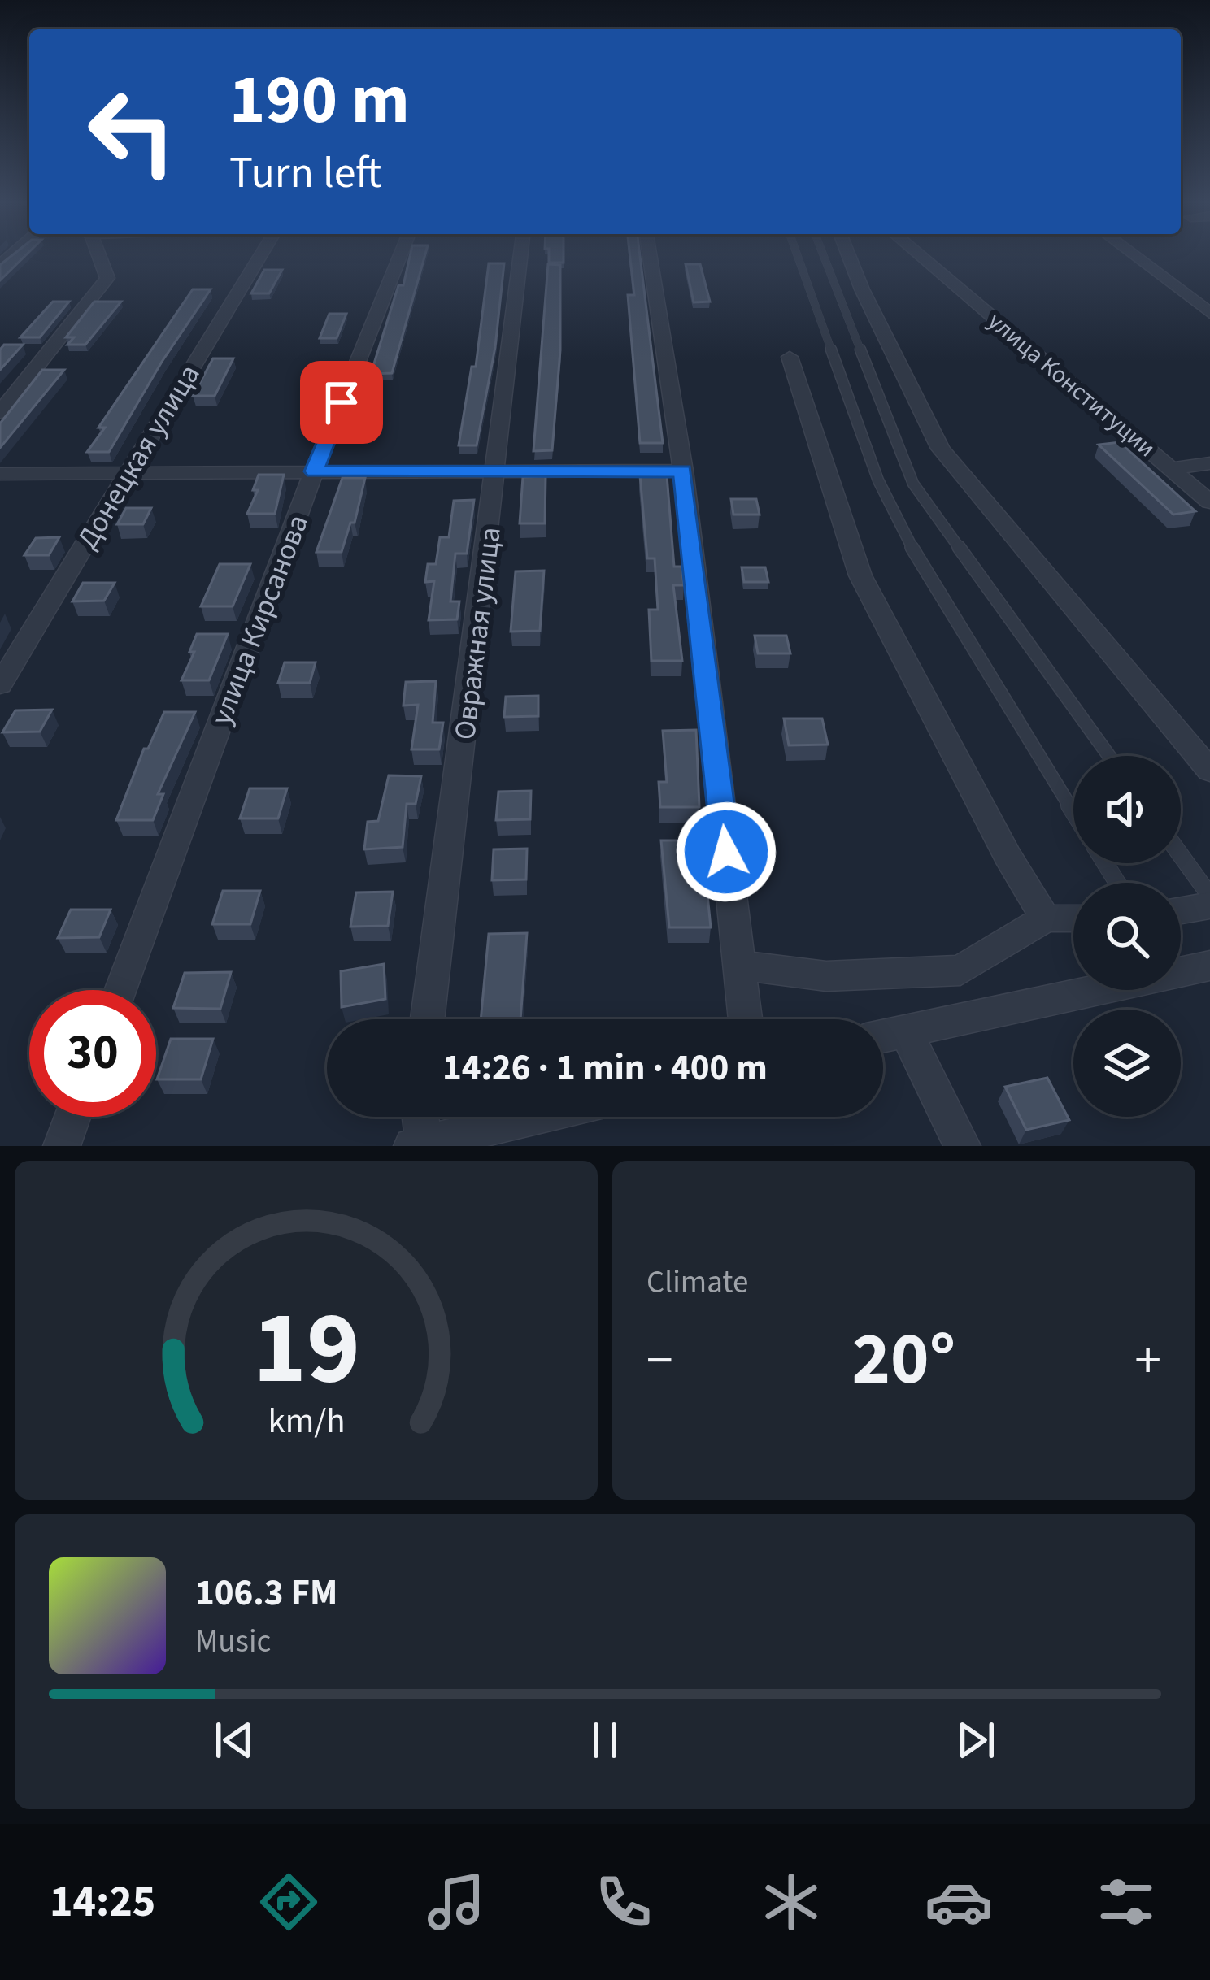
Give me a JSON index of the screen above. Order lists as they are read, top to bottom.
{
  "streets": {
    "street": [
      "улица Конституции",
      "Донецкая улица",
      "улица Кирсанова",
      "Овражная улица"
    ]
  },
  "page": {
    "turn": ["190 m", "Turn left"],
    "limit": "30",
    "trip": "14:26 · 1 min · 400 m",
    "tile": "Climate",
    "heat": ["−", "20°", "+"],
    "song": ["106.3 FM", "Music"],
    "tabs": "14:25",
    "gauge": ["19", "km/h"]
  }
}
